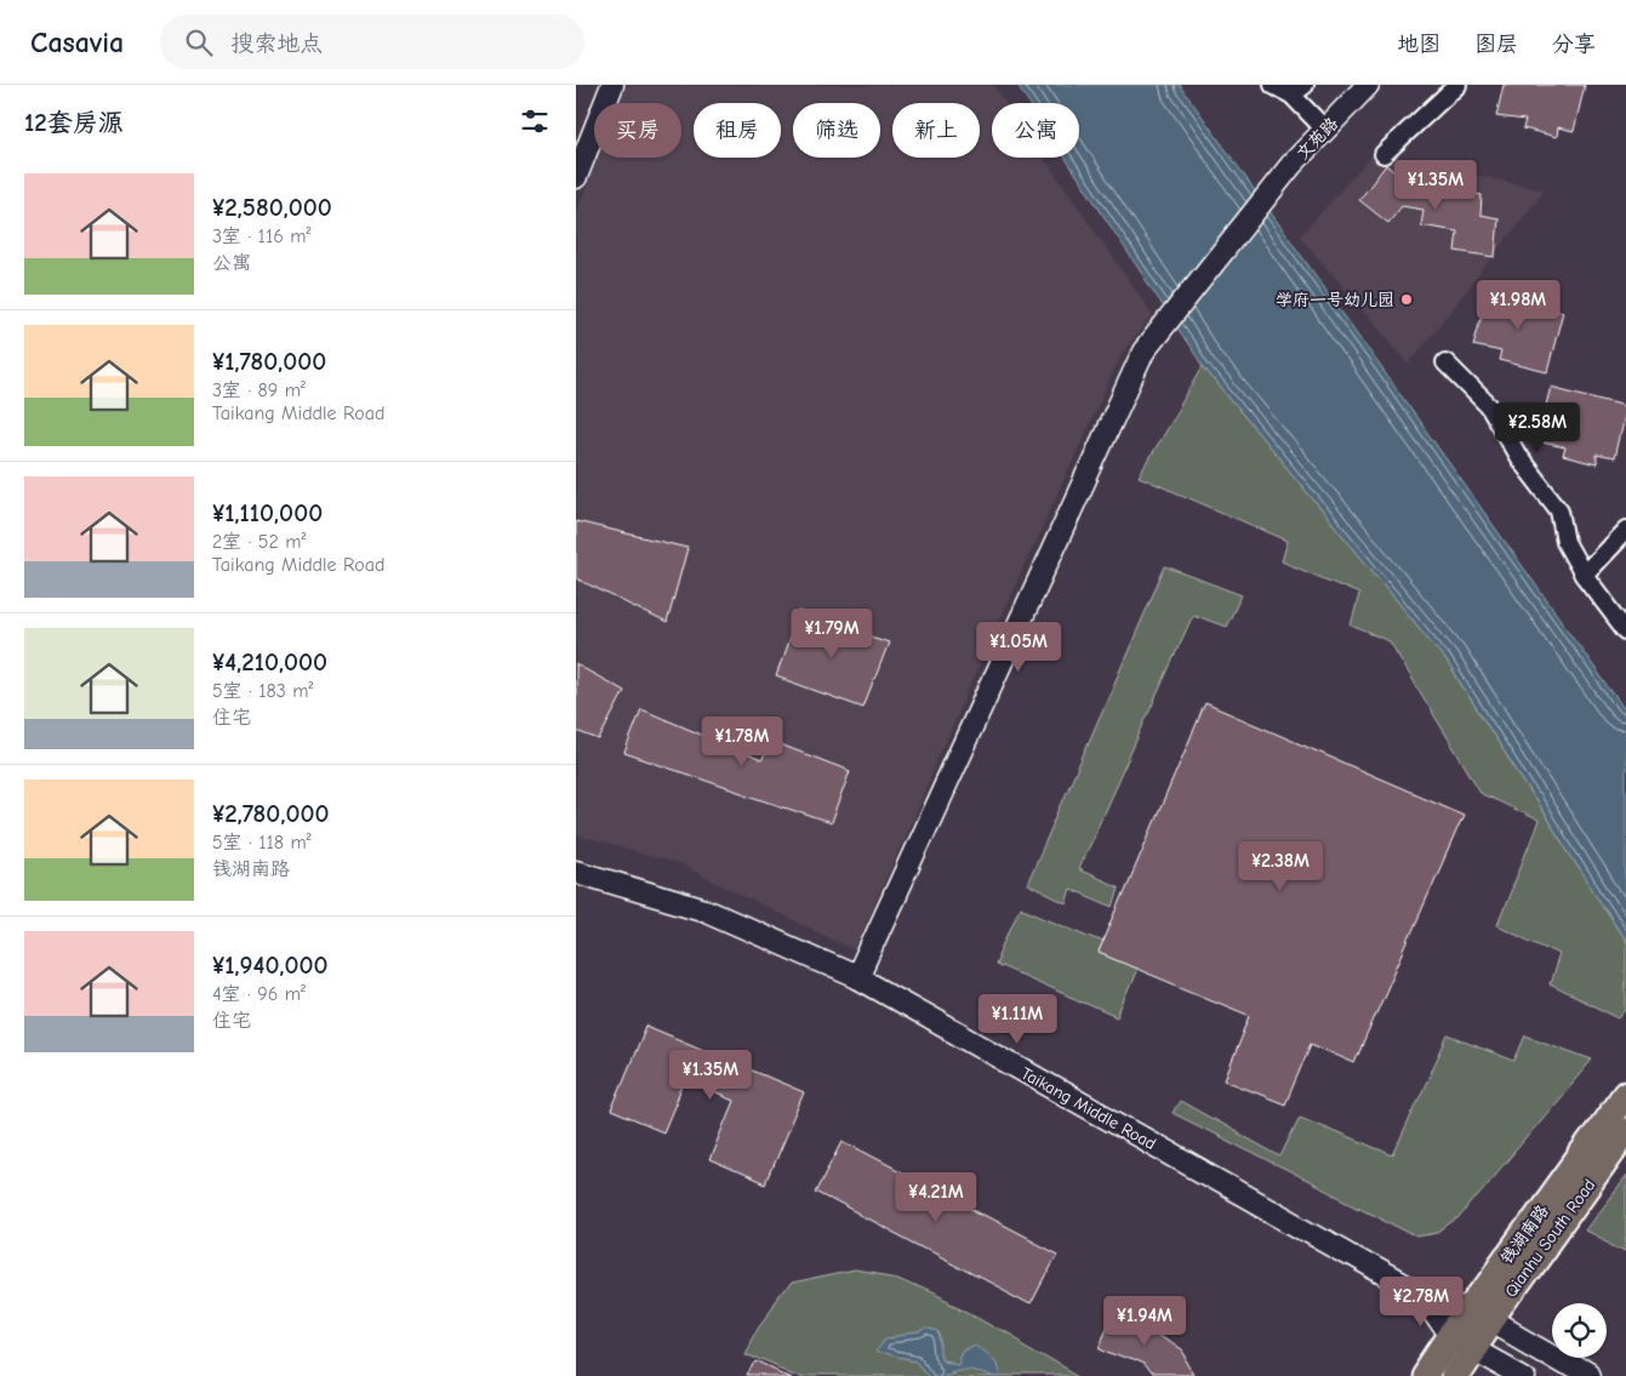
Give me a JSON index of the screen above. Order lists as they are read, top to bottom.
{
  "streets": {
    "main road": ["钱湖南路", "Qianhu South Road"],
    "street": ["文苑路", "Taikang Middle Road"]
  },
  "crossings": [
    ["文苑路", "Taikang Middle Road"],
    ["Taikang Middle Road", "钱湖南路"],
    ["Taikang Middle Road", "Qianhu South Road"],
    ["钱湖南路", "Qianhu South Road"]
  ],
  "places": ["学府一号幼儿园"],
  "page": {
    "header": "Casavia",
    "search": "搜索地点",
    "nav": ["地图", "图层", "分享"],
    "heading": "12套房源",
    "chip": [
      "买房",
      "租房",
      "筛选",
      "新上",
      "公寓"
    ],
    "list": [
      {
        "name": "¥2,580,000",
        "note": "3室 · 116 m² · 公寓"
      },
      {
        "name": "¥1,780,000",
        "note": "3室 · 89 m² · Taikang Middle Road"
      },
      {
        "name": "¥1,110,000",
        "note": "2室 · 52 m² · Taikang Middle Road"
      },
      {
        "name": "¥4,210,000",
        "note": "5室 · 183 m² · 住宅"
      },
      {
        "name": "¥2,780,000",
        "note": "5室 · 118 m² · 钱湖南路"
      },
      {
        "name": "¥1,940,000",
        "note": "4室 · 96 m² · 住宅"
      }
    ],
    "price": [
      "¥1.35M",
      "¥1.98M",
      "¥2.58M",
      "¥1.79M",
      "¥1.05M",
      "¥1.78M",
      "¥2.38M",
      "¥1.11M",
      "¥1.35M",
      "¥4.21M",
      "¥2.78M",
      "¥1.94M"
    ]
  }
}
